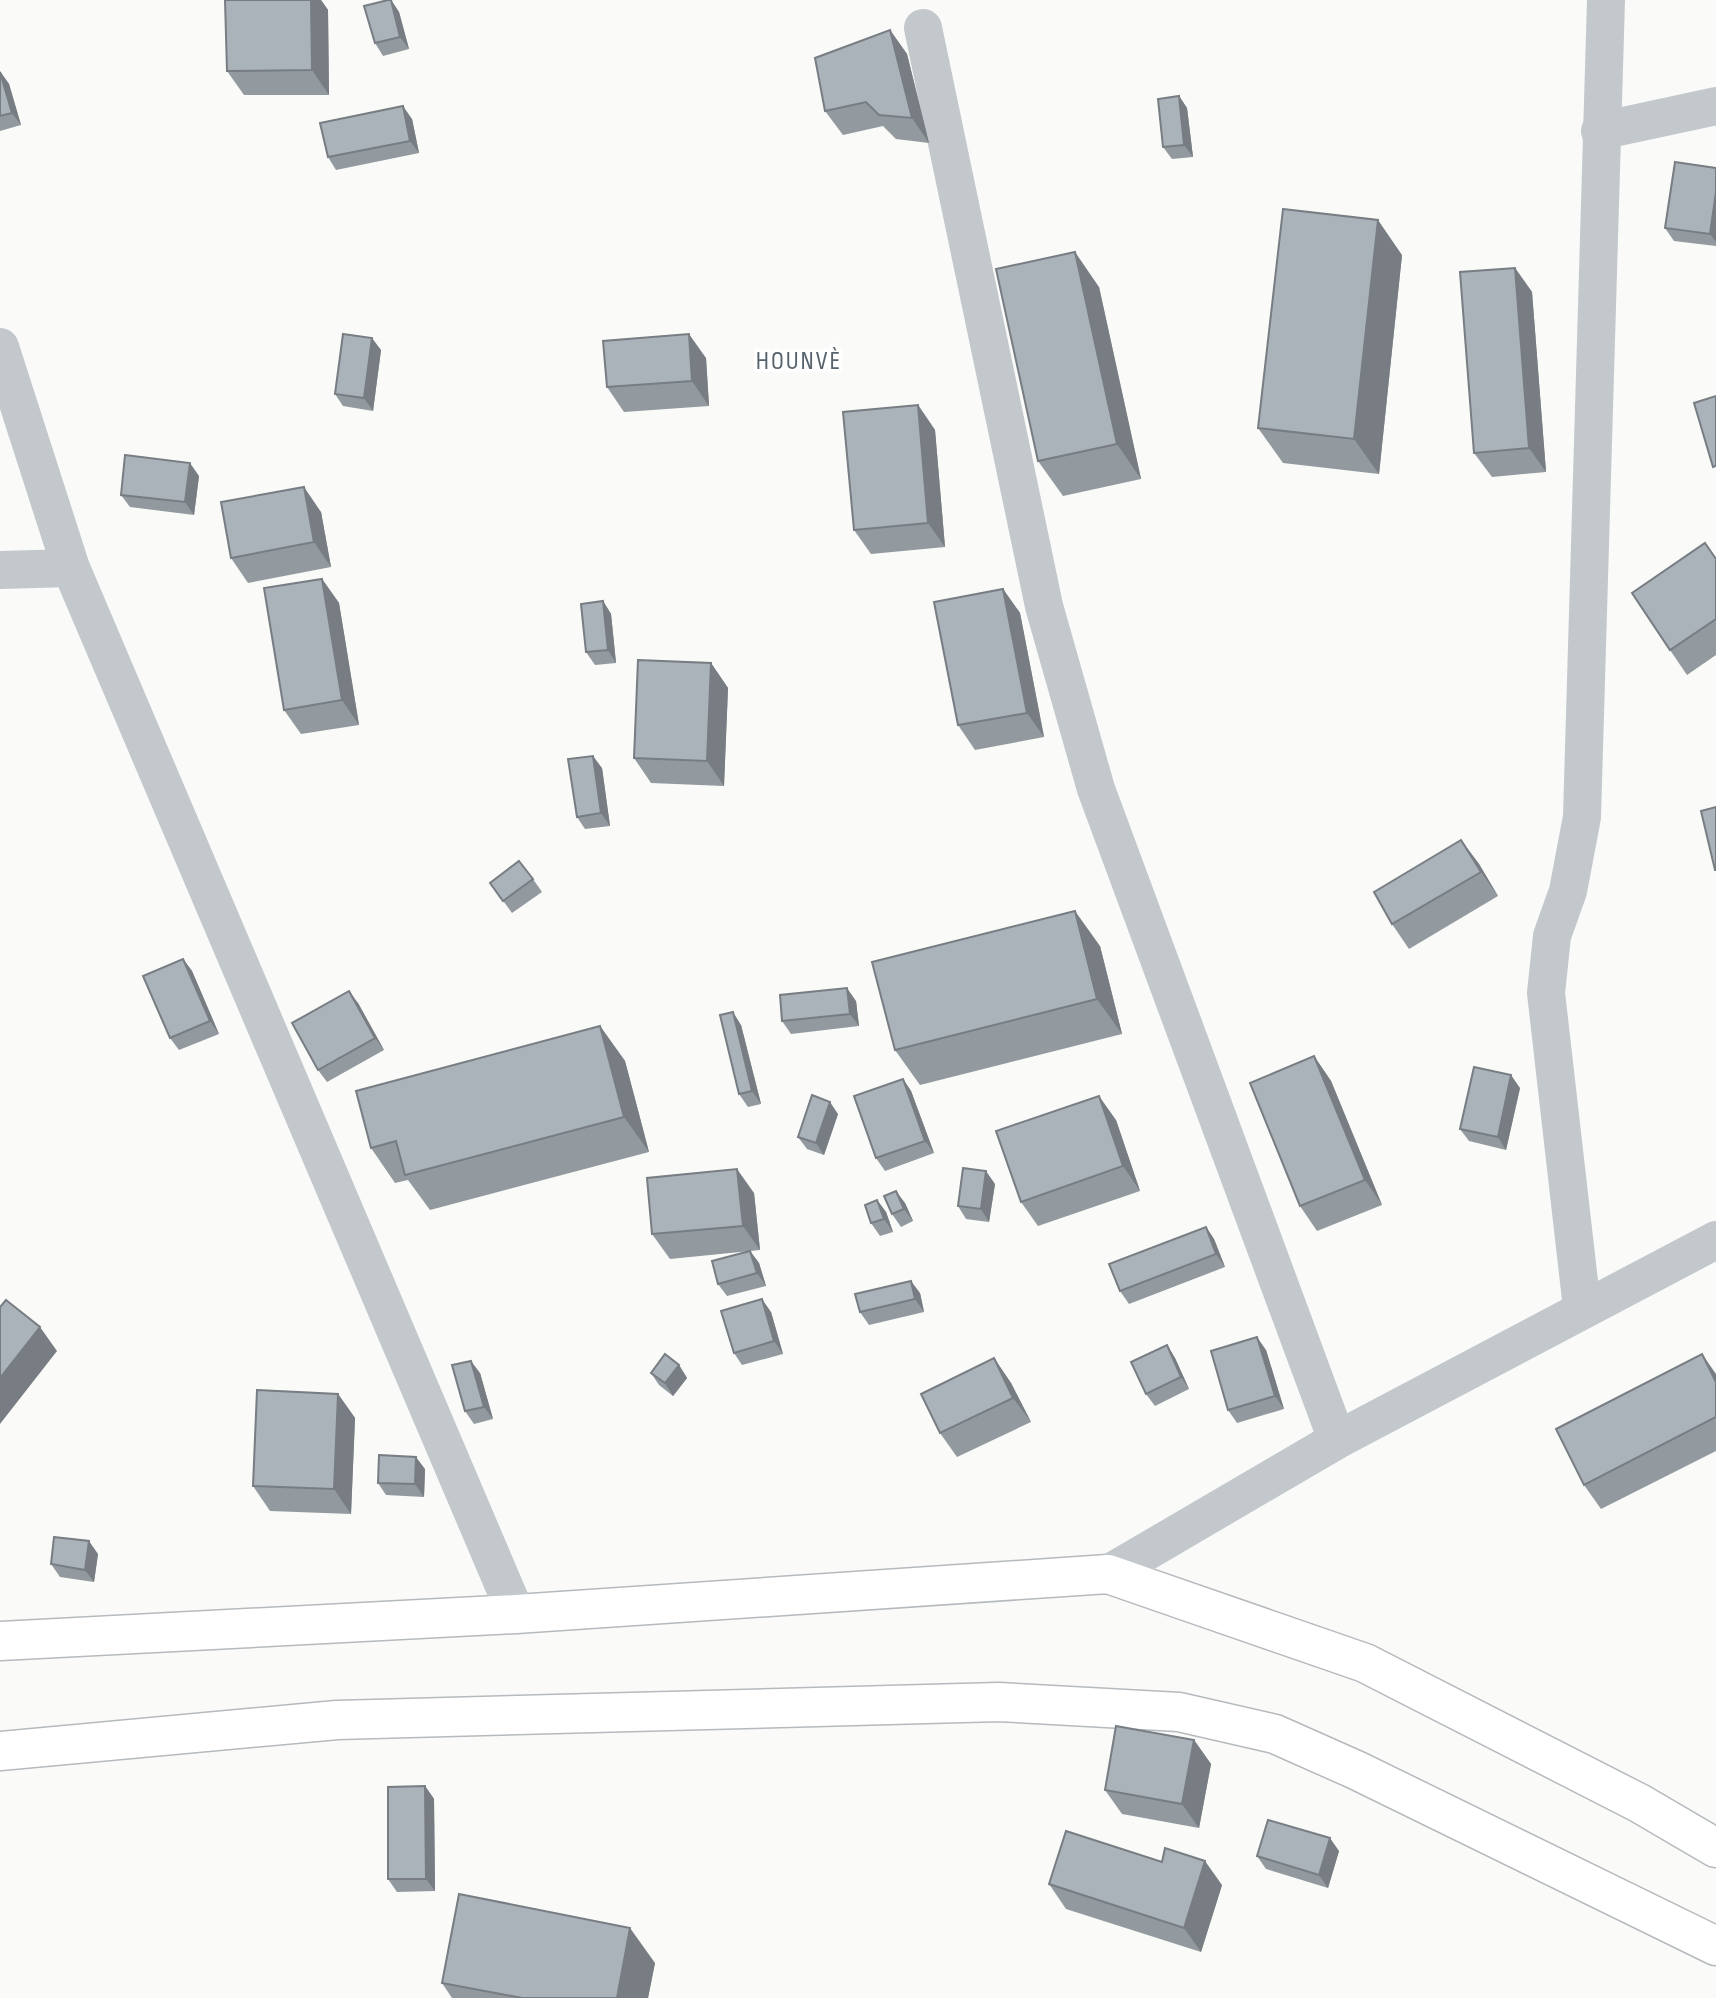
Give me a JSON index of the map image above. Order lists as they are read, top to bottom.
{
  "districts": ["HOUNVÈ"]
}
